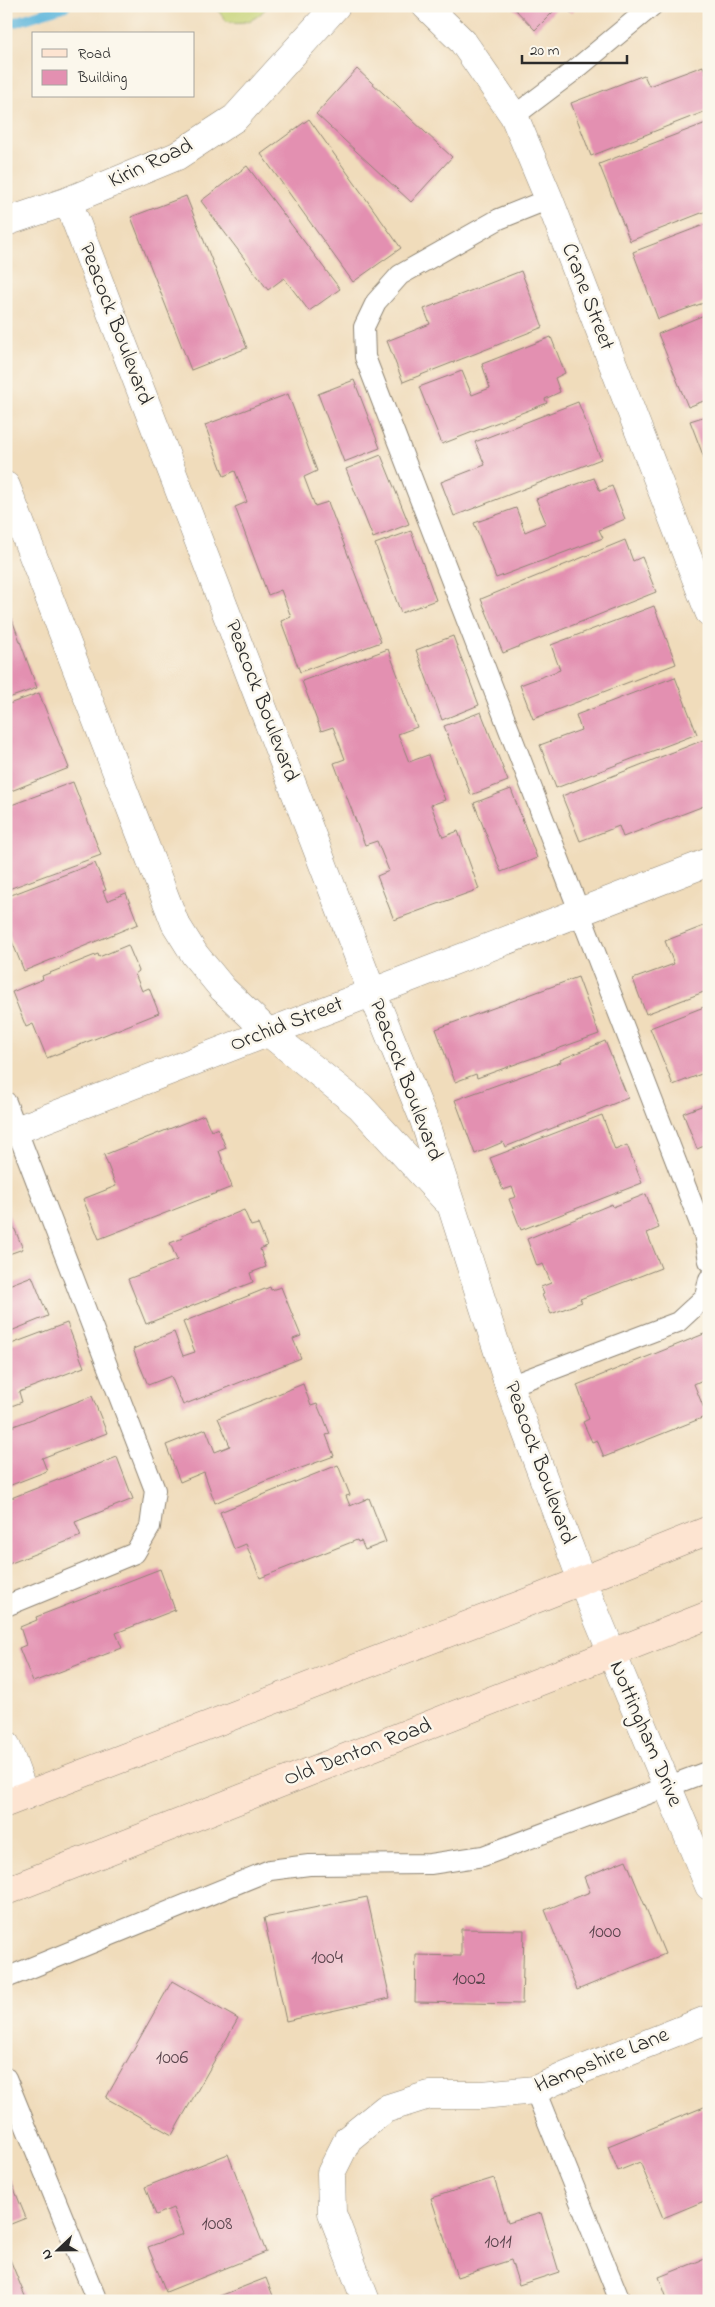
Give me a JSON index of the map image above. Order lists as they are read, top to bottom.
{
  "streets": {
    "main road": ["Old Denton Road"],
    "street": [
      "Kirin Road",
      "Crane Street",
      "Peacock Boulevard",
      "Orchid Street",
      "Nottingham Drive",
      "Hampshire Lane"
    ]
  },
  "crossings": [
    ["Kirin Road", "Peacock Boulevard"],
    ["Peacock Boulevard", "Orchid Street"],
    ["Peacock Boulevard", "Nottingham Drive"],
    ["Nottingham Drive", "Old Denton Road"]
  ],
  "house_numbers": [
    "1000",
    "1004",
    "1002",
    "1006",
    "1008",
    "1011"
  ],
  "legend": ["Road", "Building"],
  "scale_bar": "20 m",
  "north": "left"
}
